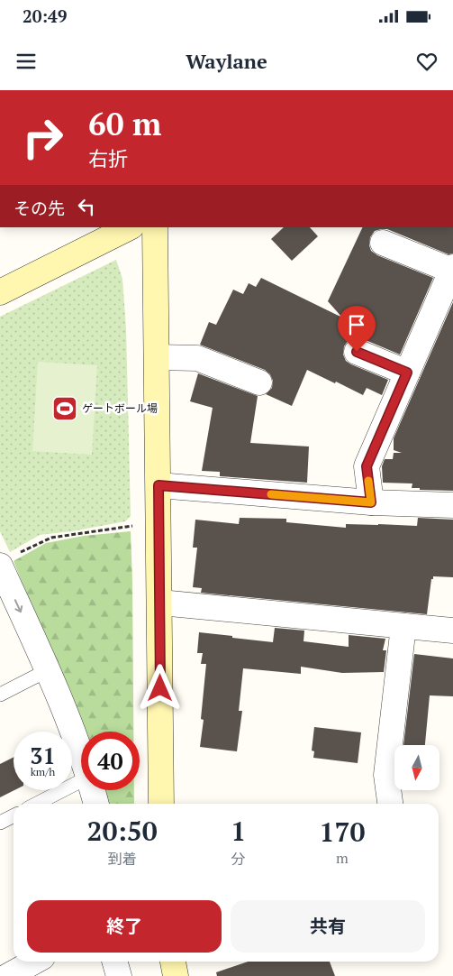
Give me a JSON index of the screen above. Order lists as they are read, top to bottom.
{
  "places": {
    "sports": ["ゲートボール場"]
  },
  "north": "bottom",
  "page": {
    "status": "20:49",
    "header": "Waylane",
    "turn": ["60 m", "右折"],
    "then": "その先",
    "speed": "31 km/h",
    "limit": "40",
    "eta": [
      "20:50",
      "到着",
      "1",
      "分",
      "170",
      "m"
    ],
    "buttons": ["終了", "共有"]
  }
}
